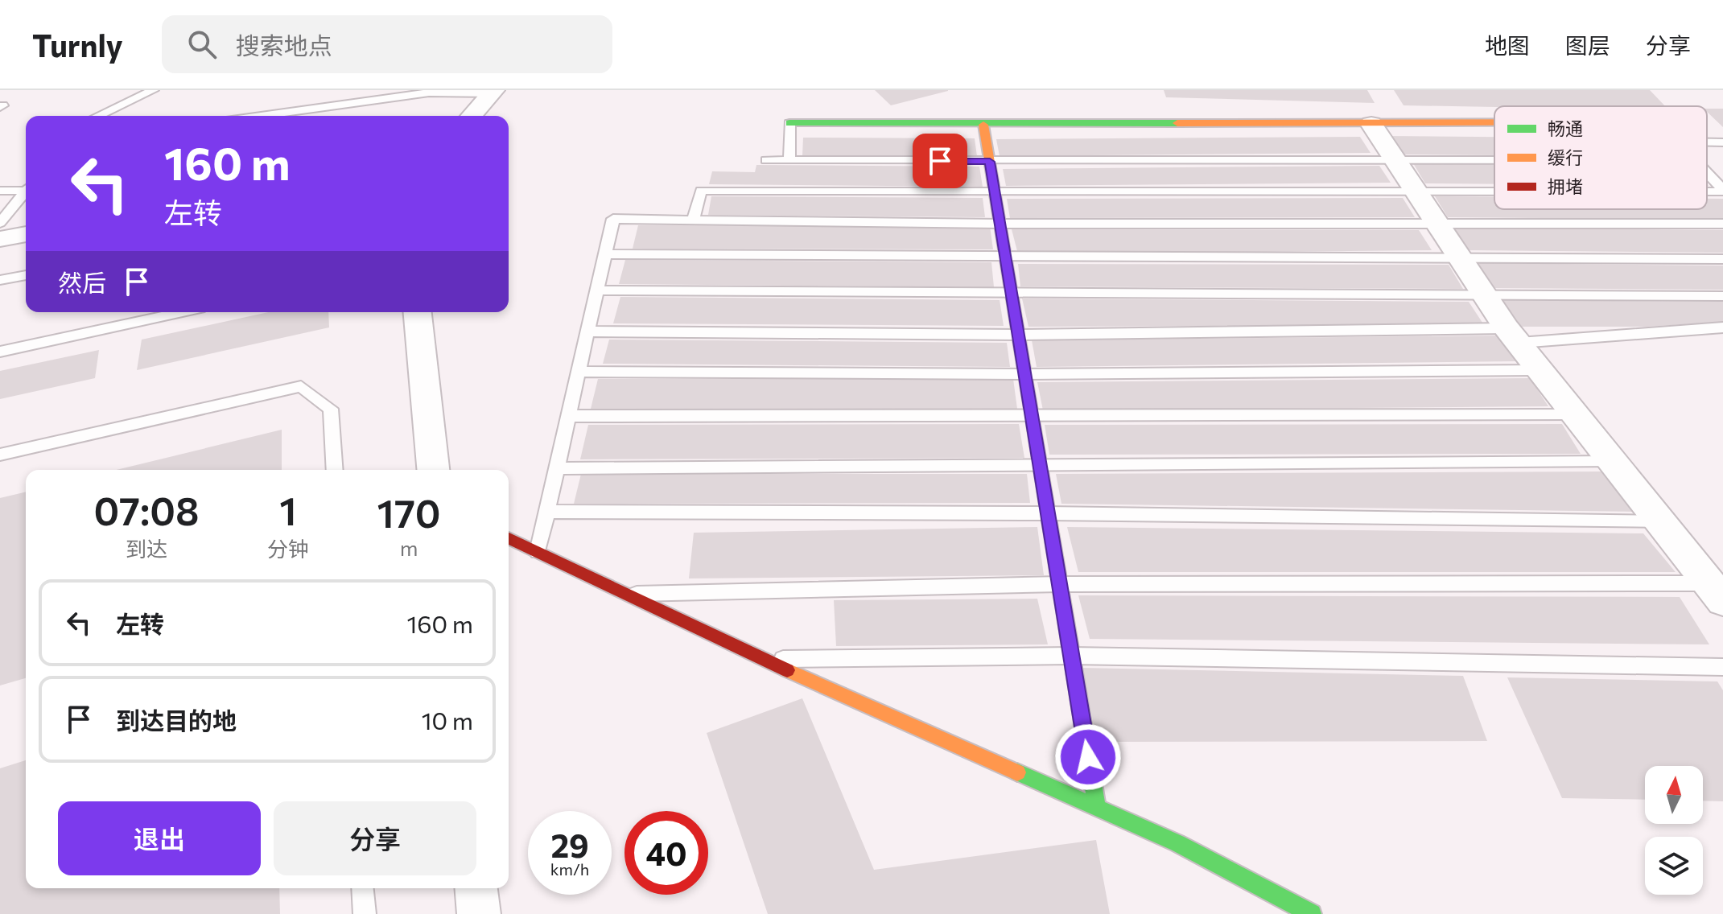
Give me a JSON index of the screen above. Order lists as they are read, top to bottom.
{
  "legend": ["畅通", "缓行", "拥堵"],
  "north": "top",
  "page": {
    "header": "Turnly",
    "search": "搜索地点",
    "nav": ["地图", "图层", "分享"],
    "turn": ["160 m", "左转"],
    "then": "然后",
    "eta": [
      "07:08",
      "到达",
      "1",
      "分钟",
      "170",
      "m"
    ],
    "list": [
      {
        "name": "左转",
        "value": "160 m"
      },
      {
        "name": "到达目的地",
        "value": "10 m"
      }
    ],
    "buttons": ["退出", "分享"],
    "speed": "29 km/h",
    "limit": "40"
  }
}
